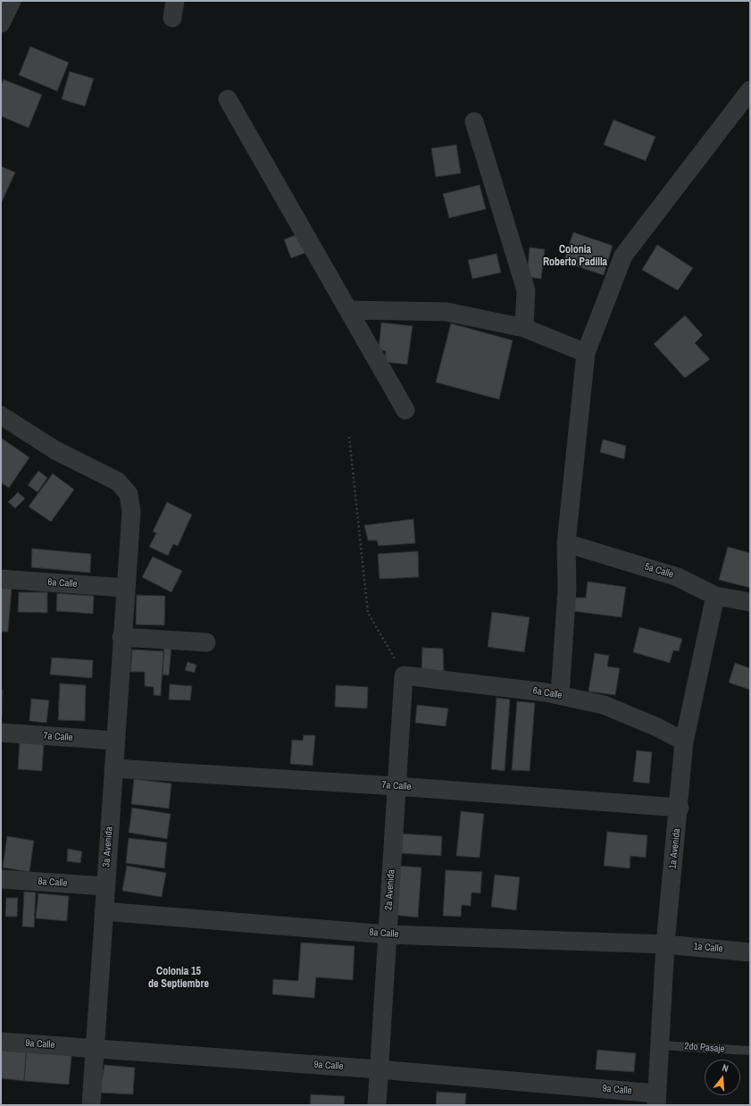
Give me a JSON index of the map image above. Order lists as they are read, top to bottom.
{
  "streets": {
    "street": [
      "5a Calle",
      "6a Calle",
      "7a Calle",
      "3a Avenida",
      "1a Avenida",
      "8a Calle",
      "2a Avenida",
      "1a Calle",
      "9a Calle"
    ],
    "lane": ["2do Pasaje"]
  },
  "crossings": [
    ["5a Calle", "1a Avenida"],
    ["6a Calle", "3a Avenida"],
    ["6a Calle", "1a Avenida"],
    ["6a Calle", "2a Avenida"],
    ["7a Calle", "3a Avenida"],
    ["7a Calle", "1a Avenida"],
    ["7a Calle", "2a Avenida"],
    ["3a Avenida", "8a Calle"],
    ["3a Avenida", "9a Calle"],
    ["1a Avenida", "8a Calle"],
    ["1a Avenida", "1a Calle"],
    ["1a Avenida", "9a Calle"],
    ["1a Avenida", "2do Pasaje"],
    ["8a Calle", "2a Avenida"],
    ["8a Calle", "1a Calle"],
    ["2a Avenida", "9a Calle"]
  ],
  "districts": ["Colonia Roberto Padilla", "Colonia 15 de Septiembre"],
  "north": "top"
}
